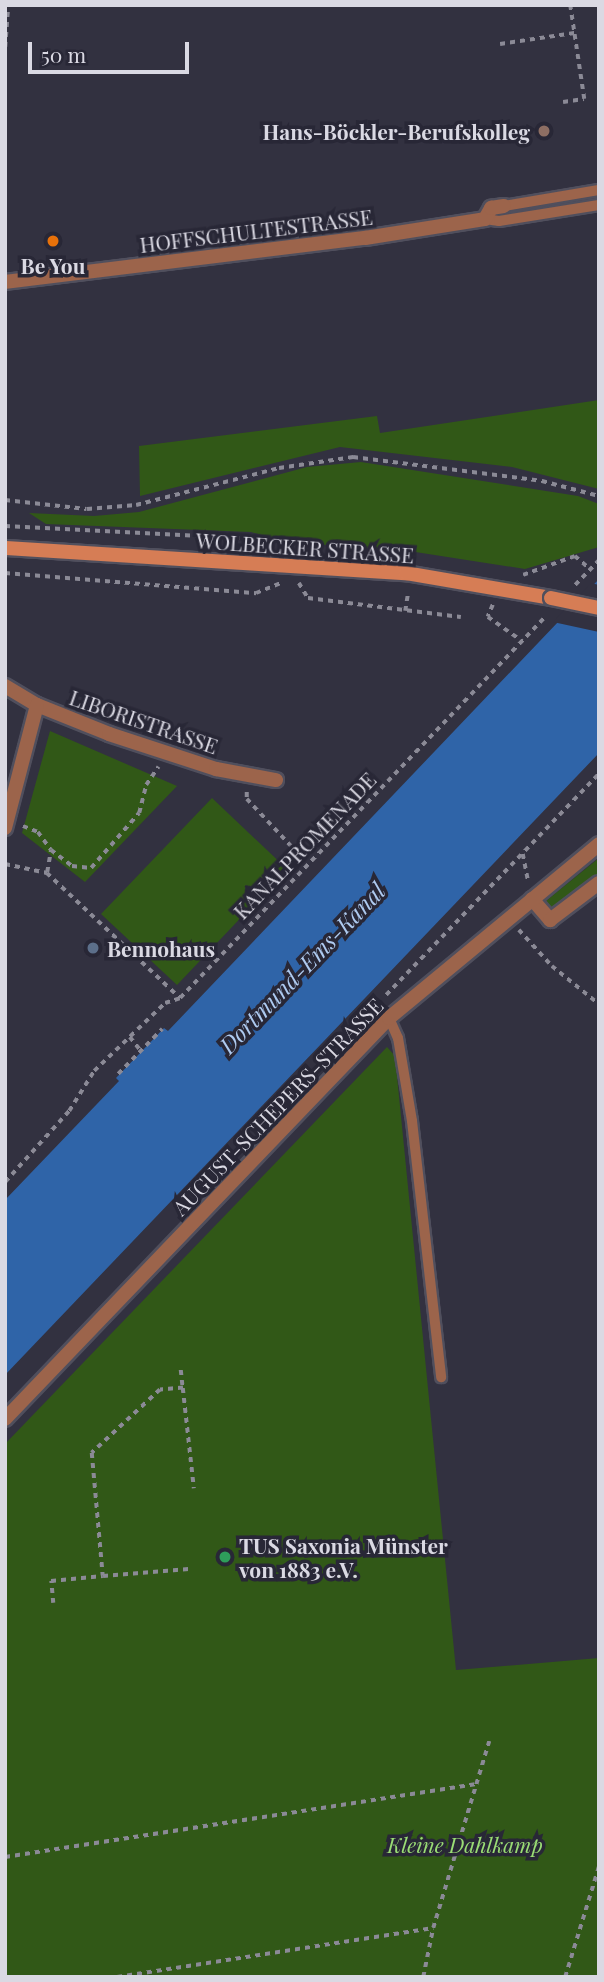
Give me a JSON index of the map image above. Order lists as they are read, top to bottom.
{
  "streets": {
    "main road": ["WOLBECKER STRASSE"],
    "street": ["HOFFSCHULTESTRASSE", "LIBORISTRASSE", "AUGUST-SCHEPERS-STRASSE"],
    "path": ["KANALPROMENADE"]
  },
  "water": ["Dortmund-Ems-Kanal"],
  "parks": ["Kleine Dahlkamp"],
  "places": [
    "Hans-Böckler-Berufskolleg",
    "Be You",
    "Bennohaus",
    "TUS Saxonia Münster von 1883 e.V."
  ],
  "scale_bar": "50 m"
}
